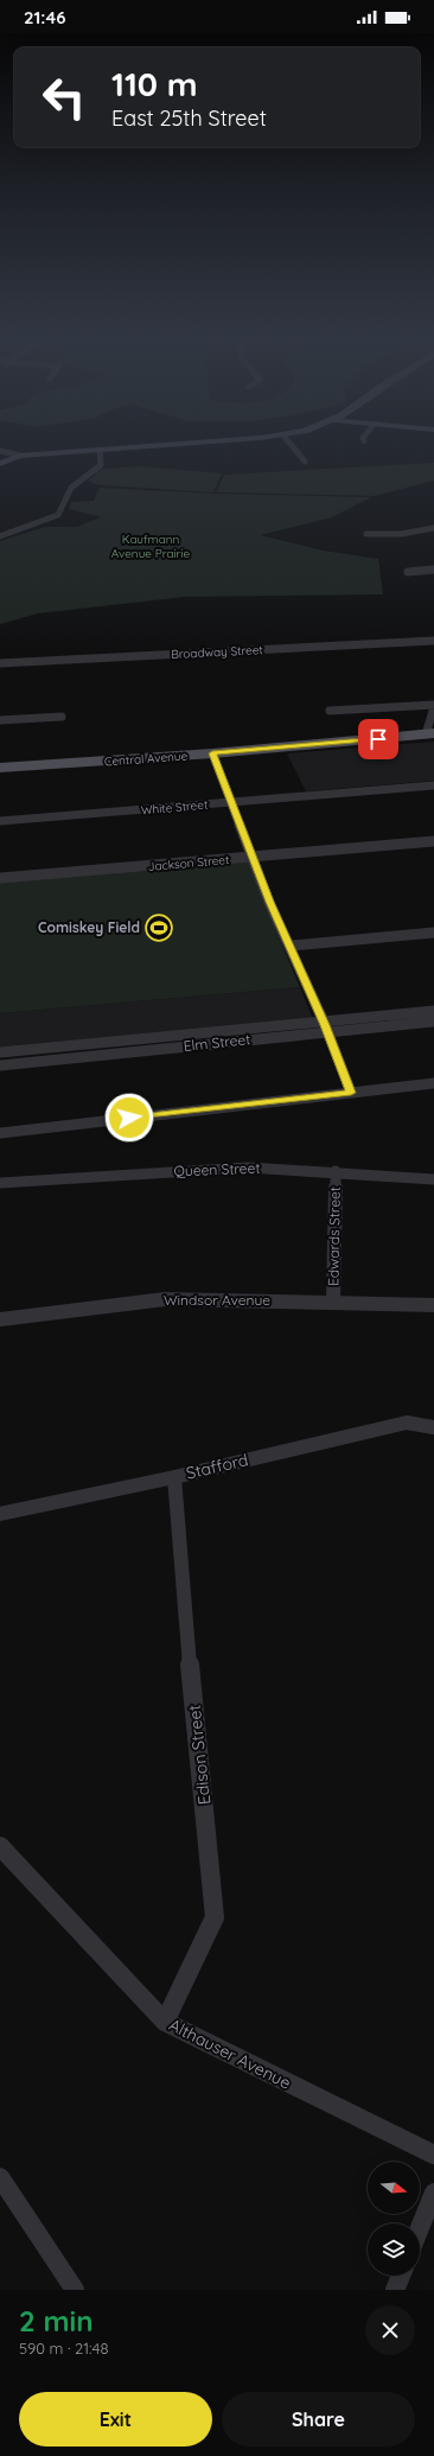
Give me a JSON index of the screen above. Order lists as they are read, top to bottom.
{
  "streets": {
    "main road": ["Central Avenue"],
    "street": [
      "Broadway Street",
      "White Street",
      "Jackson Street",
      "Elm Street",
      "Queen Street",
      "Edwards Street",
      "Windsor Avenue",
      "Stafford",
      "Edison Street",
      "Althauser Avenue"
    ]
  },
  "crossings": [
    ["Queen Street", "Edwards Street"],
    ["Edwards Street", "Windsor Avenue"],
    ["Stafford", "Edison Street"],
    ["Edison Street", "Althauser Avenue"]
  ],
  "parks": ["Kaufmann Avenue Prairie"],
  "places": {
    "sports": ["Comiskey Field"]
  },
  "north": "right",
  "page": {
    "status": "21:46",
    "turn": ["110 m", "East 25th Street"],
    "heading": ["2 min", "590 m · 21:48"],
    "buttons": ["Exit", "Share"]
  }
}
